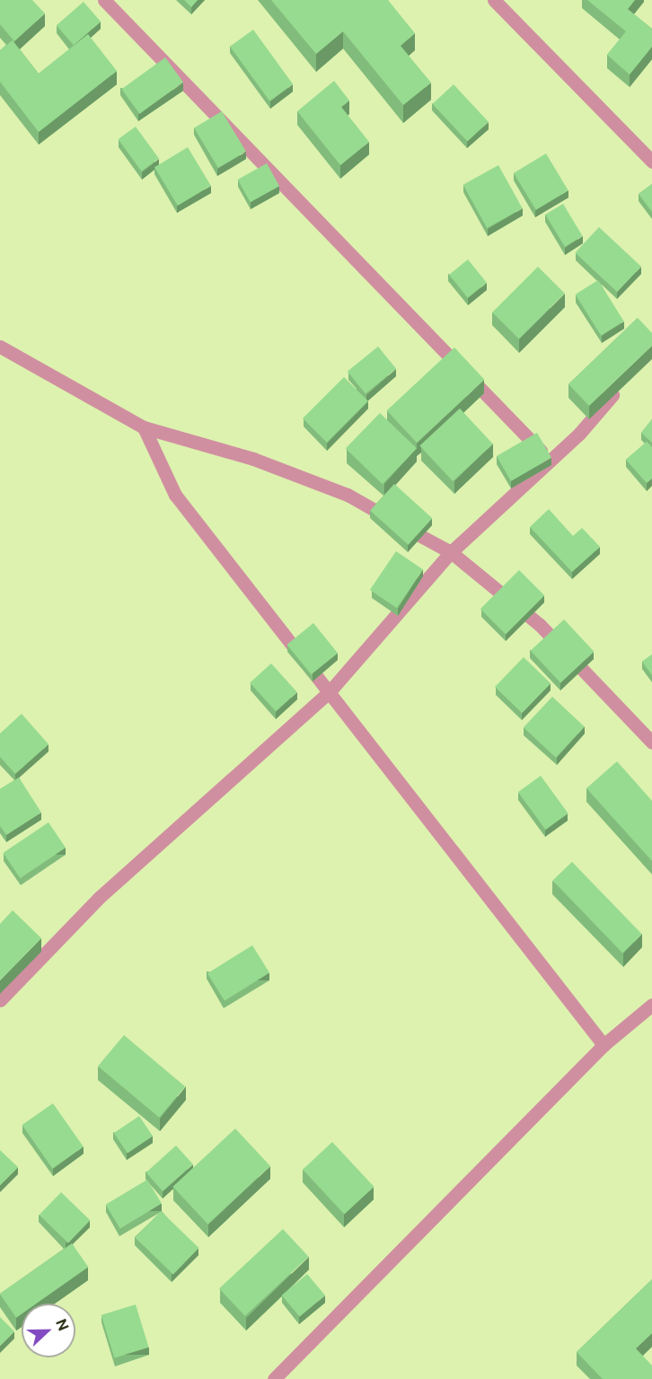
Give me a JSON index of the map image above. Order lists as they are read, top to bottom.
{
  "north": "right"
}
